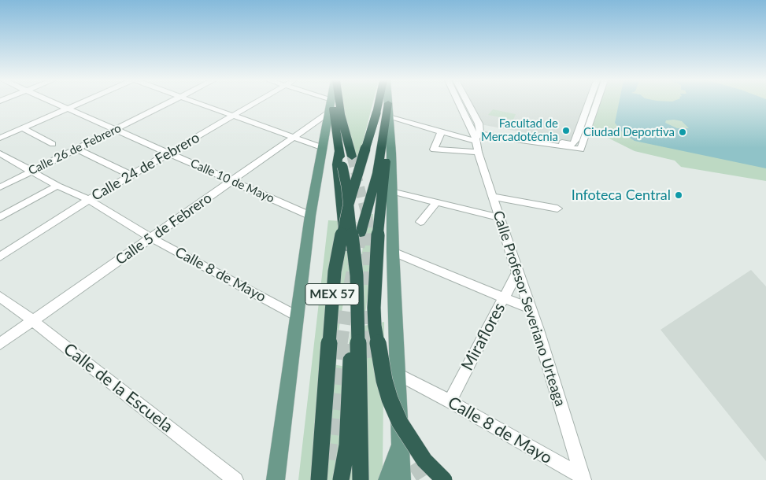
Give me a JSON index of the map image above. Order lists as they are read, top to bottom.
{
  "streets": {
    "highway": ["MEX 57"],
    "street": [
      "Calle 26 de Febrero",
      "Calle 24 de Febrero",
      "Calle 10 de Mayo",
      "Calle 5 de Febrero",
      "Calle 8 de Mayo",
      "Calle Profesor Severiano Urteaga",
      "Miraflores",
      "Calle de la Escuela"
    ]
  },
  "crossings": [
    ["Calle 26 de Febrero", "Calle 10 de Mayo"],
    ["Calle 26 de Febrero", "Calle 8 de Mayo"],
    ["Calle 24 de Febrero", "Calle 10 de Mayo"],
    ["Calle 24 de Febrero", "Calle 8 de Mayo"],
    ["Calle 10 de Mayo", "Calle 5 de Febrero"],
    ["Calle 5 de Febrero", "Calle 8 de Mayo"],
    ["Calle 5 de Febrero", "Calle de la Escuela"],
    ["Calle 8 de Mayo", "Calle Profesor Severiano Urteaga"],
    ["Calle 8 de Mayo", "Miraflores"],
    ["Calle Profesor Severiano Urteaga", "Miraflores"]
  ],
  "places": ["Facultad de Mercadotécnia", "Ciudad Deportiva", "Infoteca Central"]
}
